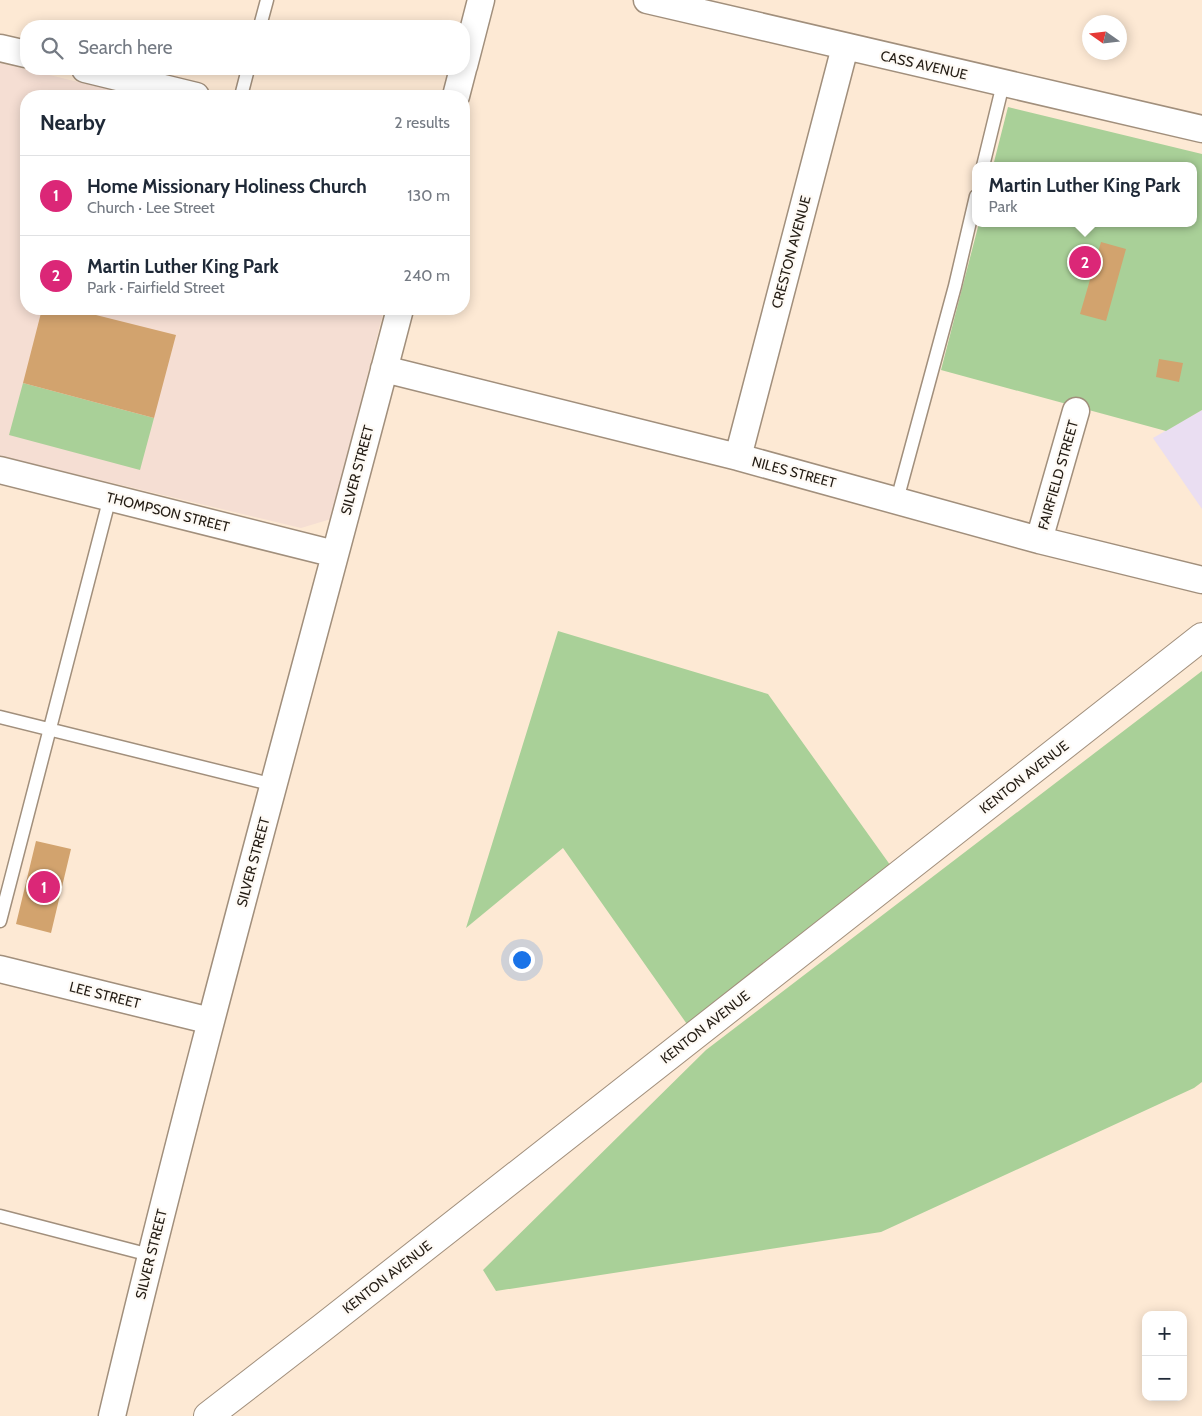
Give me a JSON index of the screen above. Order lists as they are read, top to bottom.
{
  "streets": {
    "main road": ["KENTON AVENUE"],
    "street": [
      "CASS AVENUE",
      "CRESTON AVENUE",
      "SILVER STREET",
      "NILES STREET",
      "FAIRFIELD STREET",
      "THOMPSON STREET",
      "LEE STREET"
    ]
  },
  "crossings": [
    ["CASS AVENUE", "CRESTON AVENUE"],
    ["CRESTON AVENUE", "NILES STREET"],
    ["SILVER STREET", "NILES STREET"],
    ["SILVER STREET", "THOMPSON STREET"],
    ["SILVER STREET", "LEE STREET"],
    ["NILES STREET", "FAIRFIELD STREET"]
  ],
  "north": "left",
  "page": {
    "search": "Search here",
    "heading": ["Nearby", "2 results"],
    "list": [
      {
        "mark": "1",
        "name": "Home Missionary Holiness Church",
        "note": "Church · Lee Street",
        "value": "130 m"
      },
      {
        "mark": "2",
        "name": "Martin Luther King Park",
        "note": "Park · Fairfield Street",
        "value": "240 m"
      }
    ],
    "popup": ["Martin Luther King Park", "Park"],
    "pins": ["2", "1"],
    "map_buttons": ["+", "−"]
  }
}
